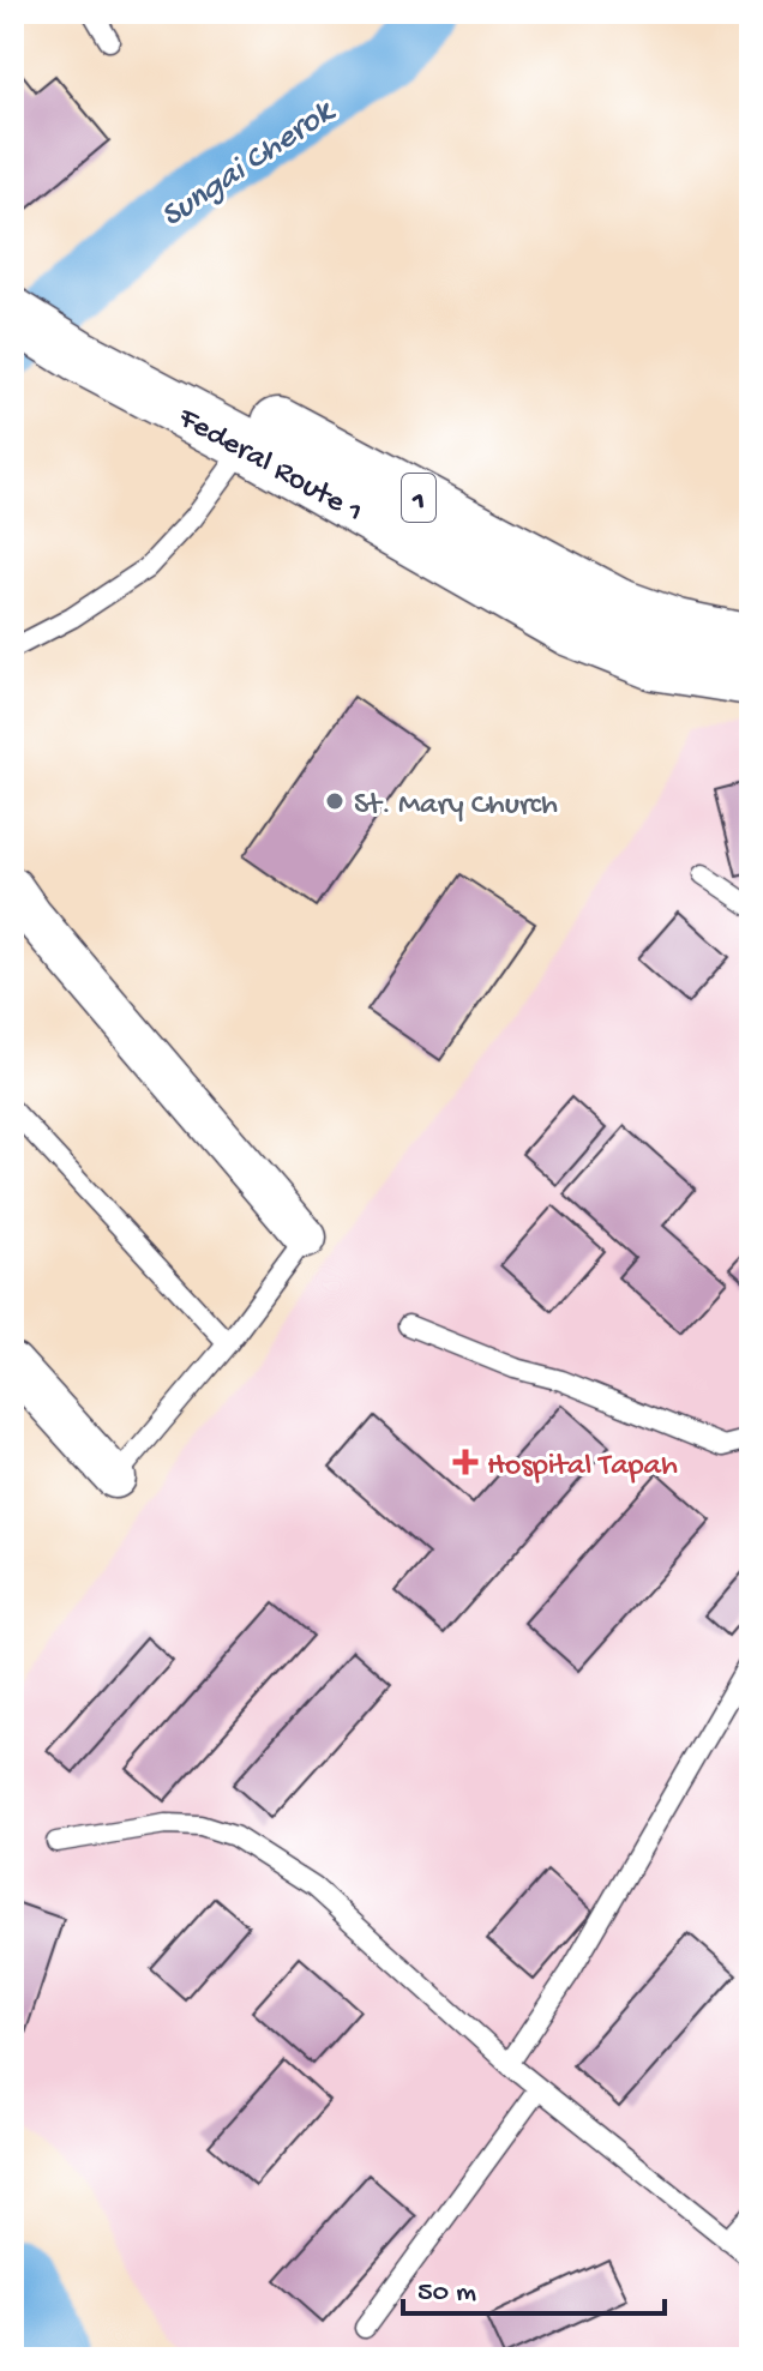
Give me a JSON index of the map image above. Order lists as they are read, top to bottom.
{
  "streets": {
    "highway": ["Federal Route 1", "1"]
  },
  "water": ["Sungai Cherok"],
  "places": {
    "other": ["St. Mary Church"],
    "health": ["Hospital Tapah"]
  },
  "scale_bar": "50 m"
}
